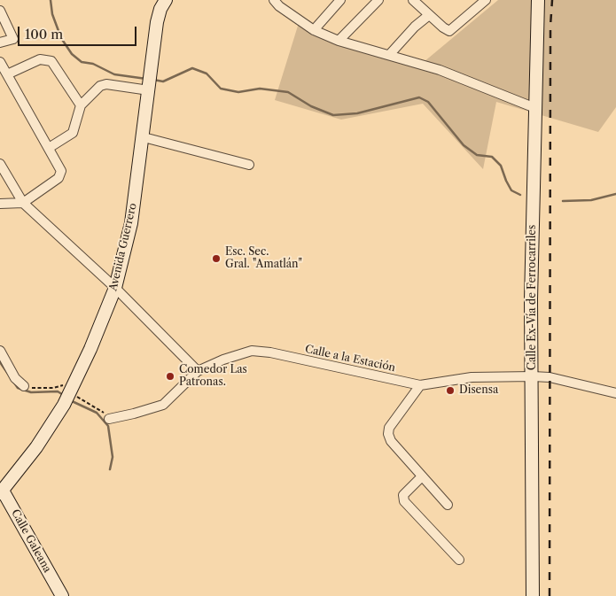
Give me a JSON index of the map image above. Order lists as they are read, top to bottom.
{
  "streets": {
    "main road": ["Avenida Guerrero", "Calle Ex-Vía de Ferrocarriles", "Calle Galeana"],
    "street": ["Calle a la Estación"]
  },
  "crossings": [
    ["Avenida Guerrero", "Calle Galeana"],
    ["Calle Ex-Vía de Ferrocarriles", "Calle a la Estación"]
  ],
  "places": ["Esc. Sec. Gral. \"Amatlán\"", "Comedor Las Patronas.", "Disensa"],
  "scale_bar": "100 m"
}
